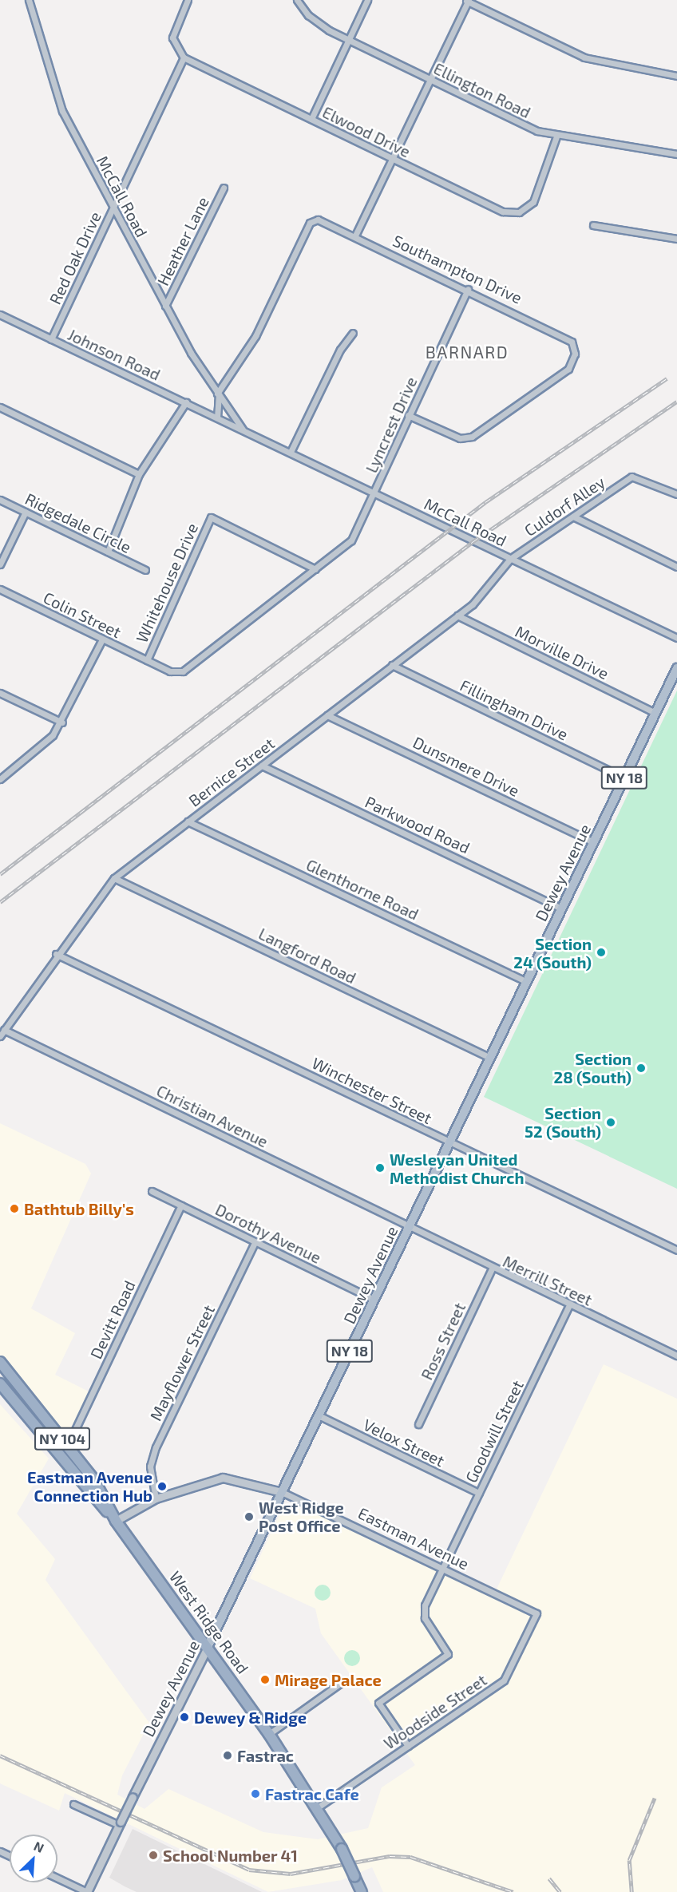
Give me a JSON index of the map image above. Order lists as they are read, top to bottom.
{
  "streets": {
    "highway": ["NY 104", "West Ridge Road"],
    "main road": ["NY 18", "Dewey Avenue"],
    "street": [
      "Ellington Road",
      "Elwood Drive",
      "McCall Road",
      "Heather Lane",
      "Red Oak Drive",
      "Southampton Drive",
      "Johnson Road",
      "Lyncrest Drive",
      "Culdorf Alley",
      "Ridgedale Circle",
      "Whitehouse Drive",
      "Colin Street",
      "Morville Drive",
      "Fillingham Drive",
      "Dunsmere Drive",
      "Bernice Street",
      "Parkwood Road",
      "Glenthorne Road",
      "Langford Road",
      "Winchester Street",
      "Christian Avenue",
      "Dorothy Avenue",
      "Merrill Street",
      "Devitt Road",
      "Ross Street",
      "Mayflower Street",
      "Goodwill Street",
      "Velox Street",
      "Eastman Avenue",
      "Woodside Street"
    ]
  },
  "crossings": [
    ["Ellington Road", "Elwood Drive"],
    ["Elwood Drive", "Red Oak Drive"],
    ["McCall Road", "Heather Lane"],
    ["McCall Road", "Red Oak Drive"],
    ["McCall Road", "Southampton Drive"],
    ["McCall Road", "Johnson Road"],
    ["McCall Road", "Lyncrest Drive"],
    ["McCall Road", "Culdorf Alley"],
    ["McCall Road", "Bernice Street"],
    ["Red Oak Drive", "Johnson Road"],
    ["Southampton Drive", "Lyncrest Drive"],
    ["Culdorf Alley", "Bernice Street"],
    ["Whitehouse Drive", "Colin Street"],
    ["Morville Drive", "Bernice Street"],
    ["Morville Drive", "Dewey Avenue"],
    ["Fillingham Drive", "Bernice Street"],
    ["Fillingham Drive", "Dewey Avenue"],
    ["Dunsmere Drive", "Bernice Street"],
    ["Dunsmere Drive", "Dewey Avenue"],
    ["Bernice Street", "Parkwood Road"],
    ["Bernice Street", "Glenthorne Road"],
    ["Bernice Street", "Langford Road"],
    ["Bernice Street", "Winchester Street"],
    ["Bernice Street", "Christian Avenue"],
    ["Parkwood Road", "Dewey Avenue"],
    ["Dewey Avenue", "Glenthorne Road"],
    ["Dewey Avenue", "Langford Road"],
    ["Dewey Avenue", "Winchester Street"],
    ["Dewey Avenue", "Christian Avenue"],
    ["Dewey Avenue", "Dorothy Avenue"],
    ["Dewey Avenue", "Merrill Street"],
    ["Dewey Avenue", "Velox Street"],
    ["Dewey Avenue", "Eastman Avenue"],
    ["Dewey Avenue", "West Ridge Road"],
    ["Christian Avenue", "Merrill Street"],
    ["Dorothy Avenue", "Devitt Road"],
    ["Dorothy Avenue", "Mayflower Street"],
    ["Merrill Street", "Ross Street"],
    ["Merrill Street", "Goodwill Street"],
    ["Devitt Road", "West Ridge Road"],
    ["Mayflower Street", "Eastman Avenue"],
    ["Goodwill Street", "Velox Street"],
    ["Goodwill Street", "Eastman Avenue"],
    ["Goodwill Street", "Woodside Street"],
    ["Eastman Avenue", "West Ridge Road"],
    ["Eastman Avenue", "Woodside Street"],
    ["West Ridge Road", "Woodside Street"]
  ],
  "districts": ["BARNARD"],
  "places": [
    "Section 24 (South)",
    "Section 28 (South)",
    "Section 52 (South)",
    "Wesleyan United Methodist Church",
    "Bathtub Billy's",
    "Eastman Avenue Connection Hub",
    "West Ridge Post Office",
    "Mirage Palace",
    "Dewey & Ridge",
    "Fastrac",
    "Fastrac Cafe",
    "School Number 41"
  ],
  "north": "top right"
}
